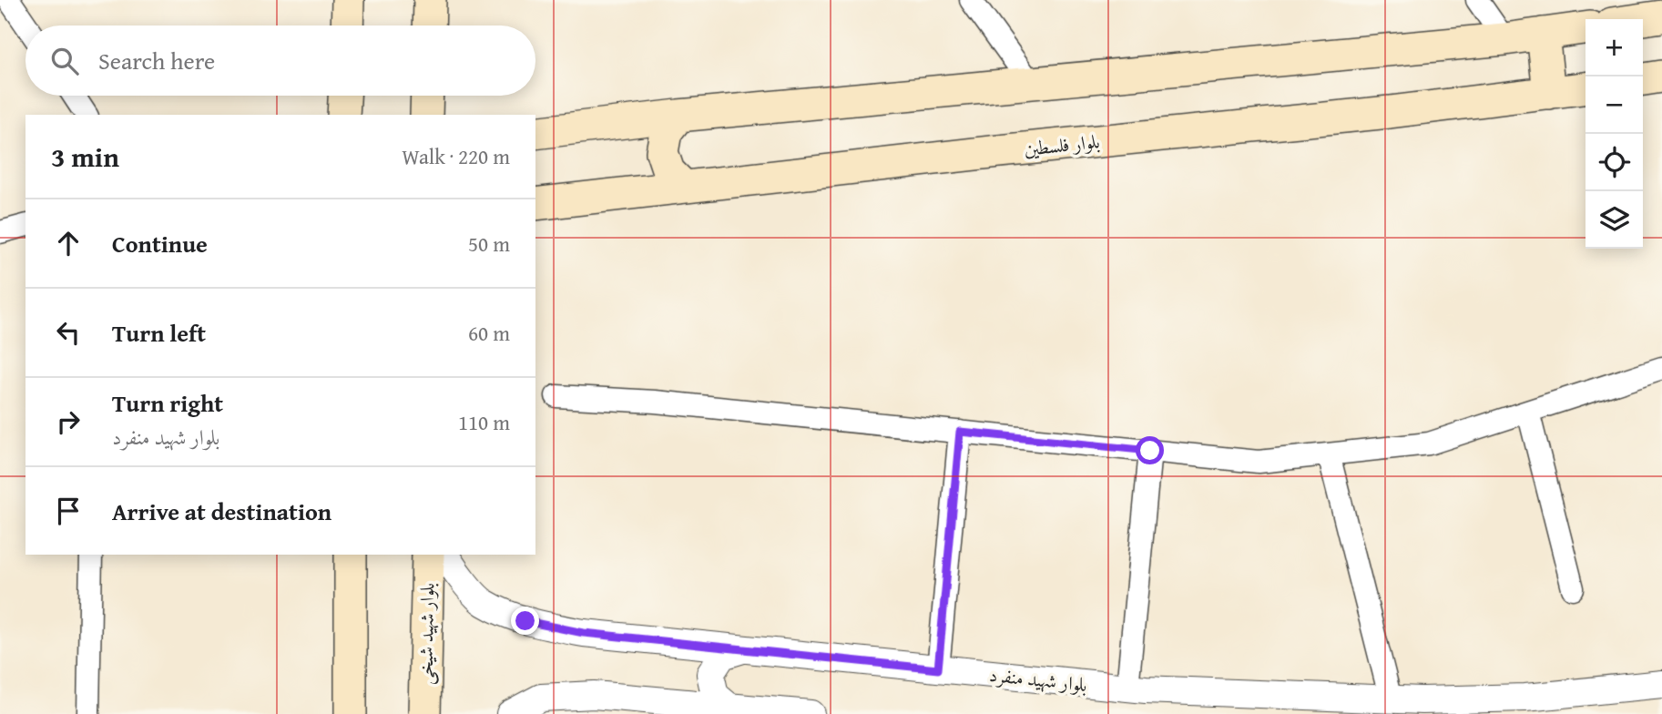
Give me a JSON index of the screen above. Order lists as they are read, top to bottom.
{
  "streets": {
    "main road": ["بلوار فلسطین", "بلوار شهید شیخی"],
    "street": ["بلوار شهید منفرد"]
  },
  "page": {
    "map_buttons": ["+", "−"],
    "search": "Search here",
    "heading": ["3 min", "Walk · 220 m"],
    "list": [
      ["Continue", "50 m"],
      ["Turn left", "60 m"],
      ["Turn right", "بلوار شهید منفرد", "110 m"],
      "Arrive at destination"
    ]
  }
}
